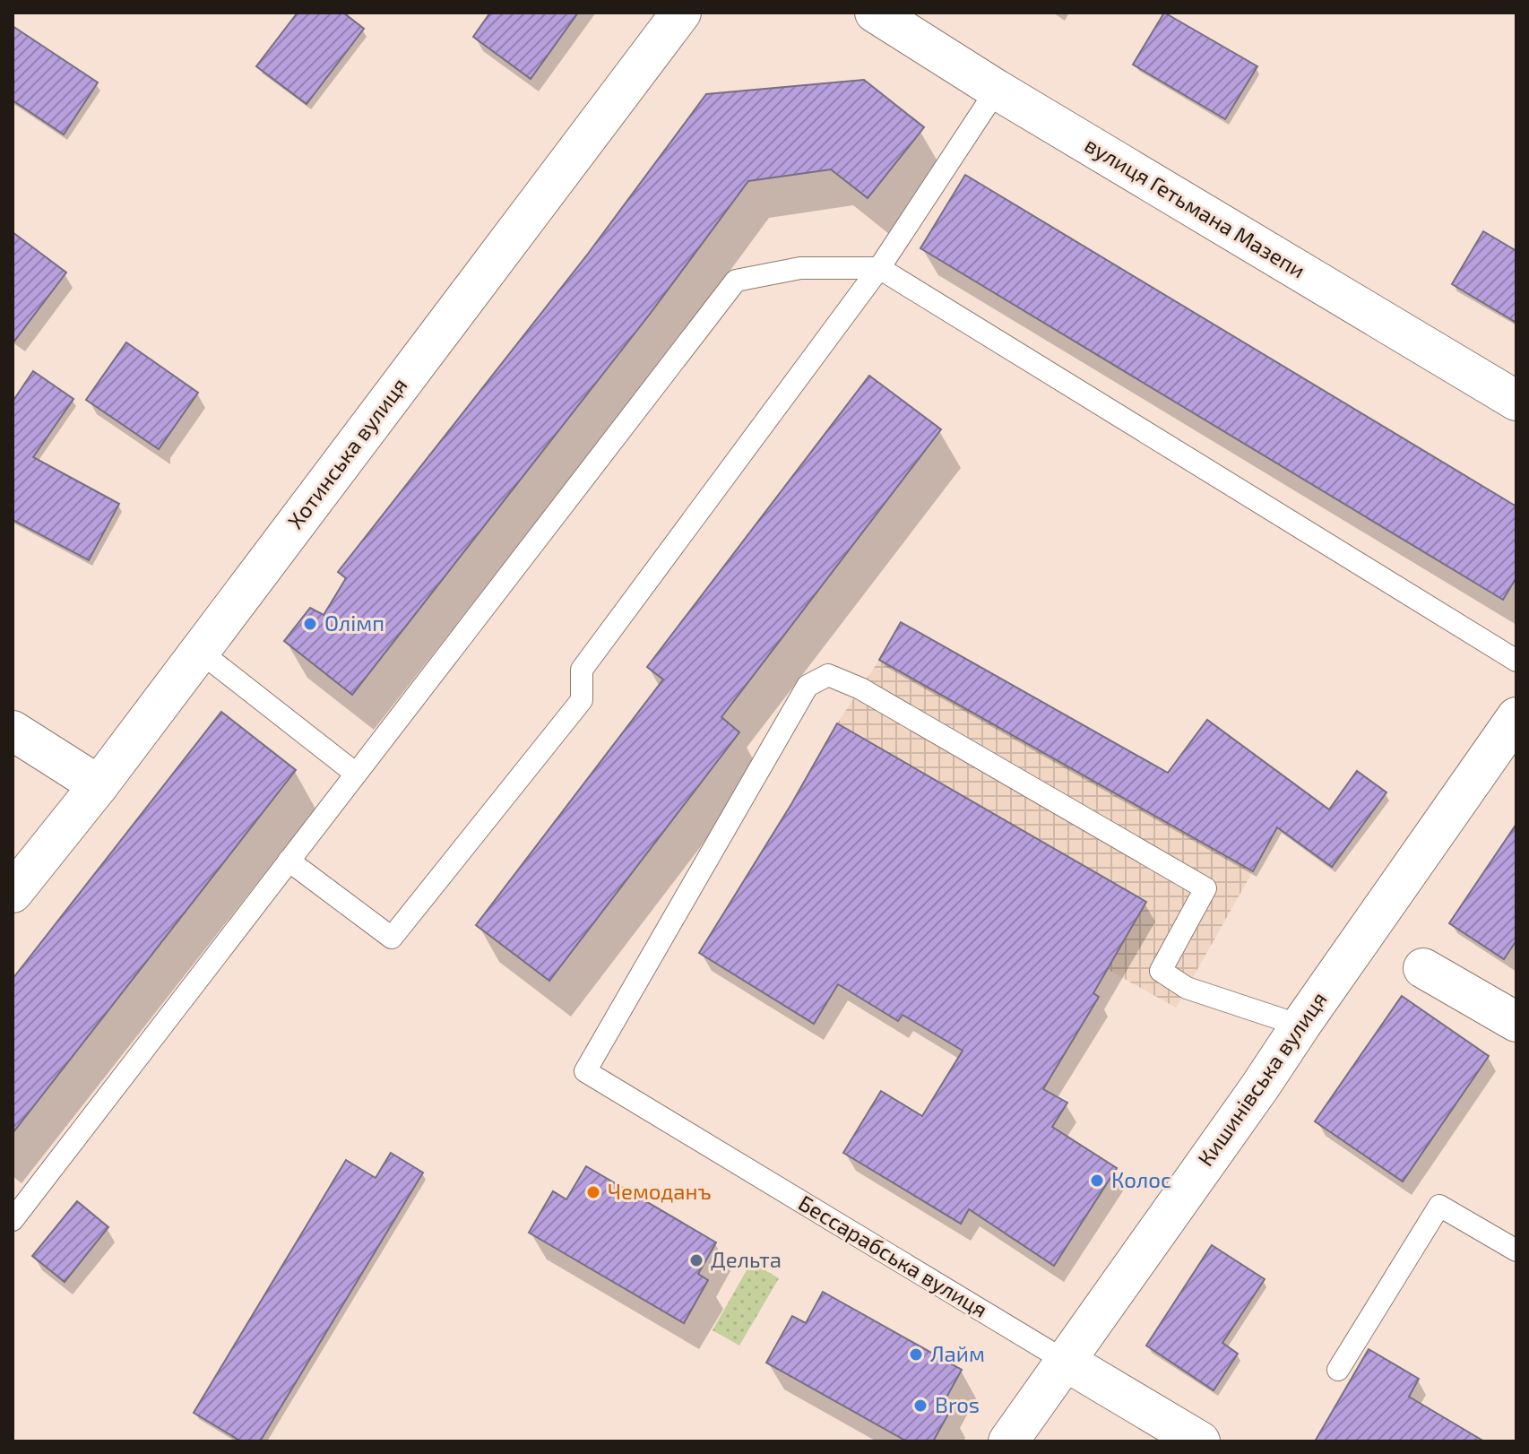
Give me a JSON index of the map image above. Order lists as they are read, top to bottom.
{
  "streets": {
    "street": [
      "вулиця Гетьмана Мазепи",
      "Хотинська вулиця",
      "Кишинівська вулиця",
      "Бессарабська вулиця"
    ]
  },
  "crossings": [
    ["Кишинівська вулиця", "Бессарабська вулиця"]
  ],
  "places": [
    "Олімп",
    "Колос",
    "Чемоданъ",
    "Дельта",
    "Лайм",
    "Bros"
  ]
}
